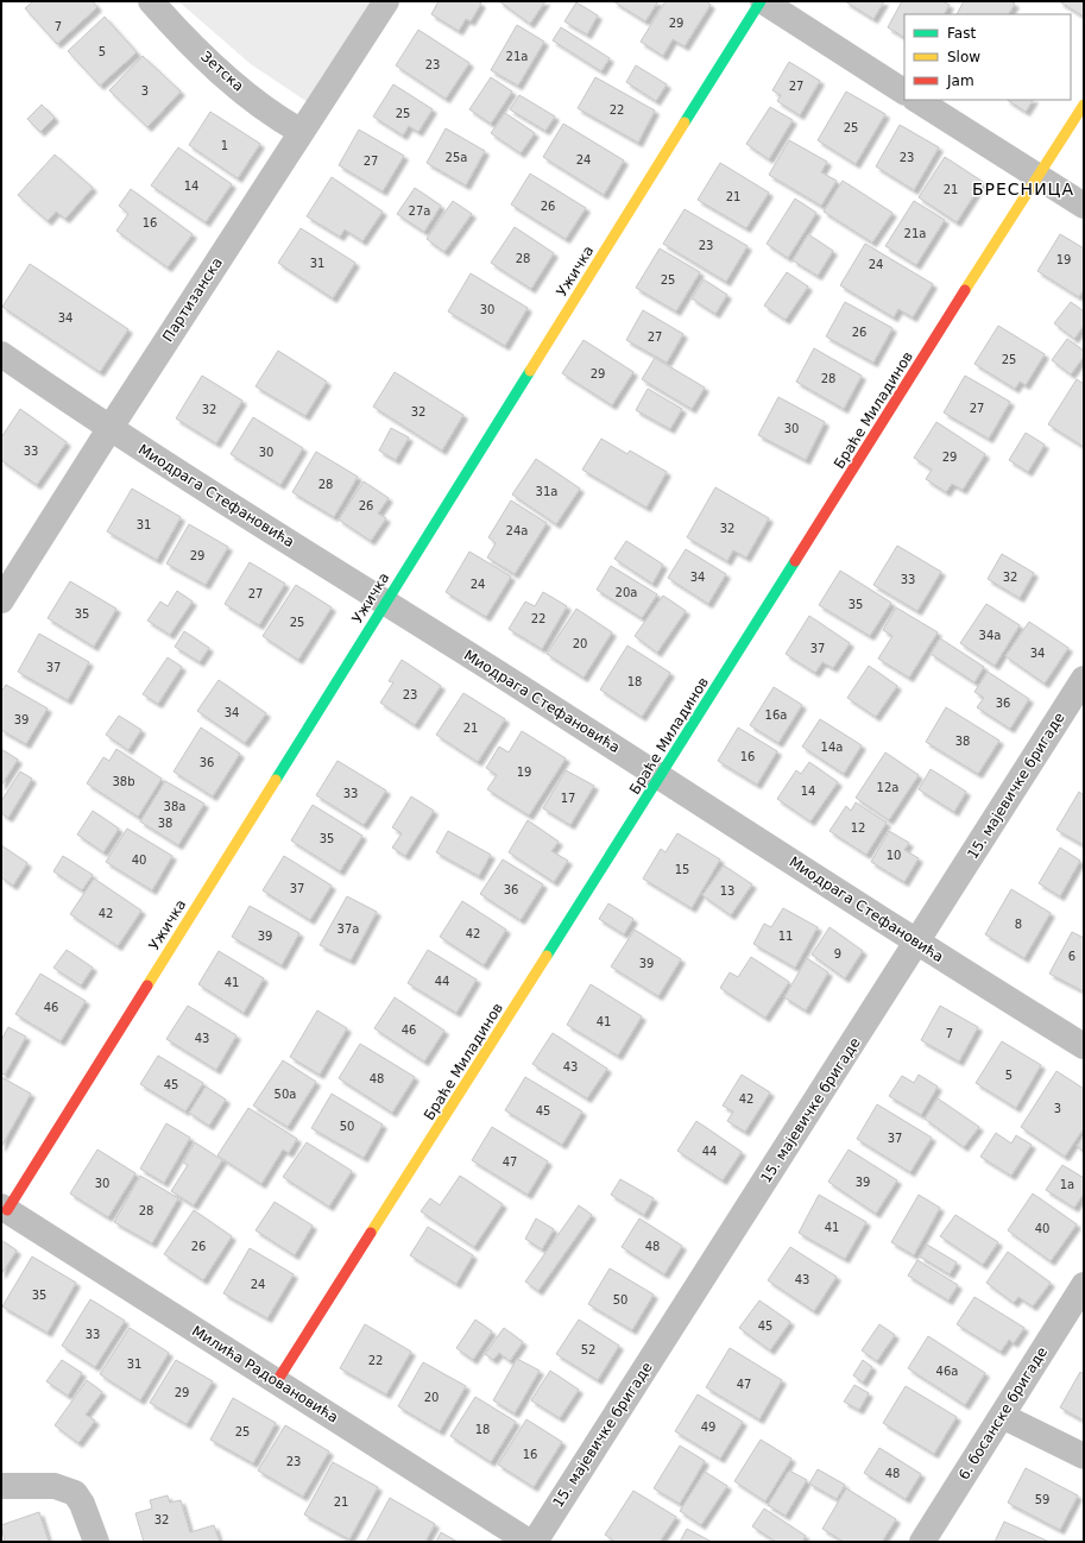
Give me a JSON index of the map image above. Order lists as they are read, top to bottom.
{
  "streets": {
    "street": [
      "Зетска",
      "Ужичка",
      "Партизанска",
      "Браће Миладинов",
      "Миодрага Стефановића",
      "15. мајевичке бригаде",
      "Милића Радовановића",
      "6. босанске бригаде"
    ]
  },
  "crossings": [
    ["Зетска", "Партизанска"],
    ["Ужичка", "Миодрага Стефановића"],
    ["Ужичка", "Милића Радовановића"],
    ["Партизанска", "Миодрага Стефановића"],
    ["Браће Миладинов", "Миодрага Стефановића"],
    ["Браће Миладинов", "Милића Радовановића"],
    ["Миодрага Стефановића", "15. мајевичке бригаде"]
  ],
  "districts": ["БРЕСНИЦА"],
  "house_numbers": [
    "29",
    "7",
    "5",
    "21a",
    "23",
    "27",
    "3",
    "22",
    "25",
    "25",
    "1",
    "25a",
    "23",
    "24",
    "27",
    "14",
    "21",
    "21",
    "26",
    "27a",
    "16",
    "21a",
    "23",
    "28",
    "19",
    "31",
    "24",
    "25",
    "30",
    "34",
    "26",
    "27",
    "25",
    "29",
    "28",
    "27",
    "32",
    "32",
    "30",
    "33",
    "30",
    "29",
    "28",
    "31a",
    "26",
    "31",
    "32",
    "24a",
    "29",
    "34",
    "32",
    "33",
    "24",
    "20a",
    "27",
    "35",
    "35",
    "22",
    "25",
    "34a",
    "20",
    "37",
    "34",
    "37",
    "18",
    "23",
    "36",
    "34",
    "16a",
    "39",
    "21",
    "38",
    "14a",
    "16",
    "36",
    "19",
    "38b",
    "12a",
    "14",
    "33",
    "17",
    "38a",
    "38",
    "12",
    "35",
    "10",
    "40",
    "15",
    "37",
    "36",
    "13",
    "42",
    "8",
    "37a",
    "42",
    "39",
    "11",
    "9",
    "6",
    "39",
    "44",
    "41",
    "46",
    "41",
    "46",
    "7",
    "43",
    "43",
    "5",
    "48",
    "45",
    "50a",
    "42",
    "3",
    "45",
    "50",
    "37",
    "44",
    "47",
    "39",
    "30",
    "1a",
    "28",
    "41",
    "40",
    "26",
    "48",
    "43",
    "24",
    "35",
    "50",
    "45",
    "33",
    "52",
    "22",
    "31",
    "46a",
    "47",
    "29",
    "20",
    "49",
    "18",
    "25",
    "16",
    "23",
    "48",
    "59",
    "21",
    "32"
  ],
  "legend": ["Fast", "Slow", "Jam"]
}
